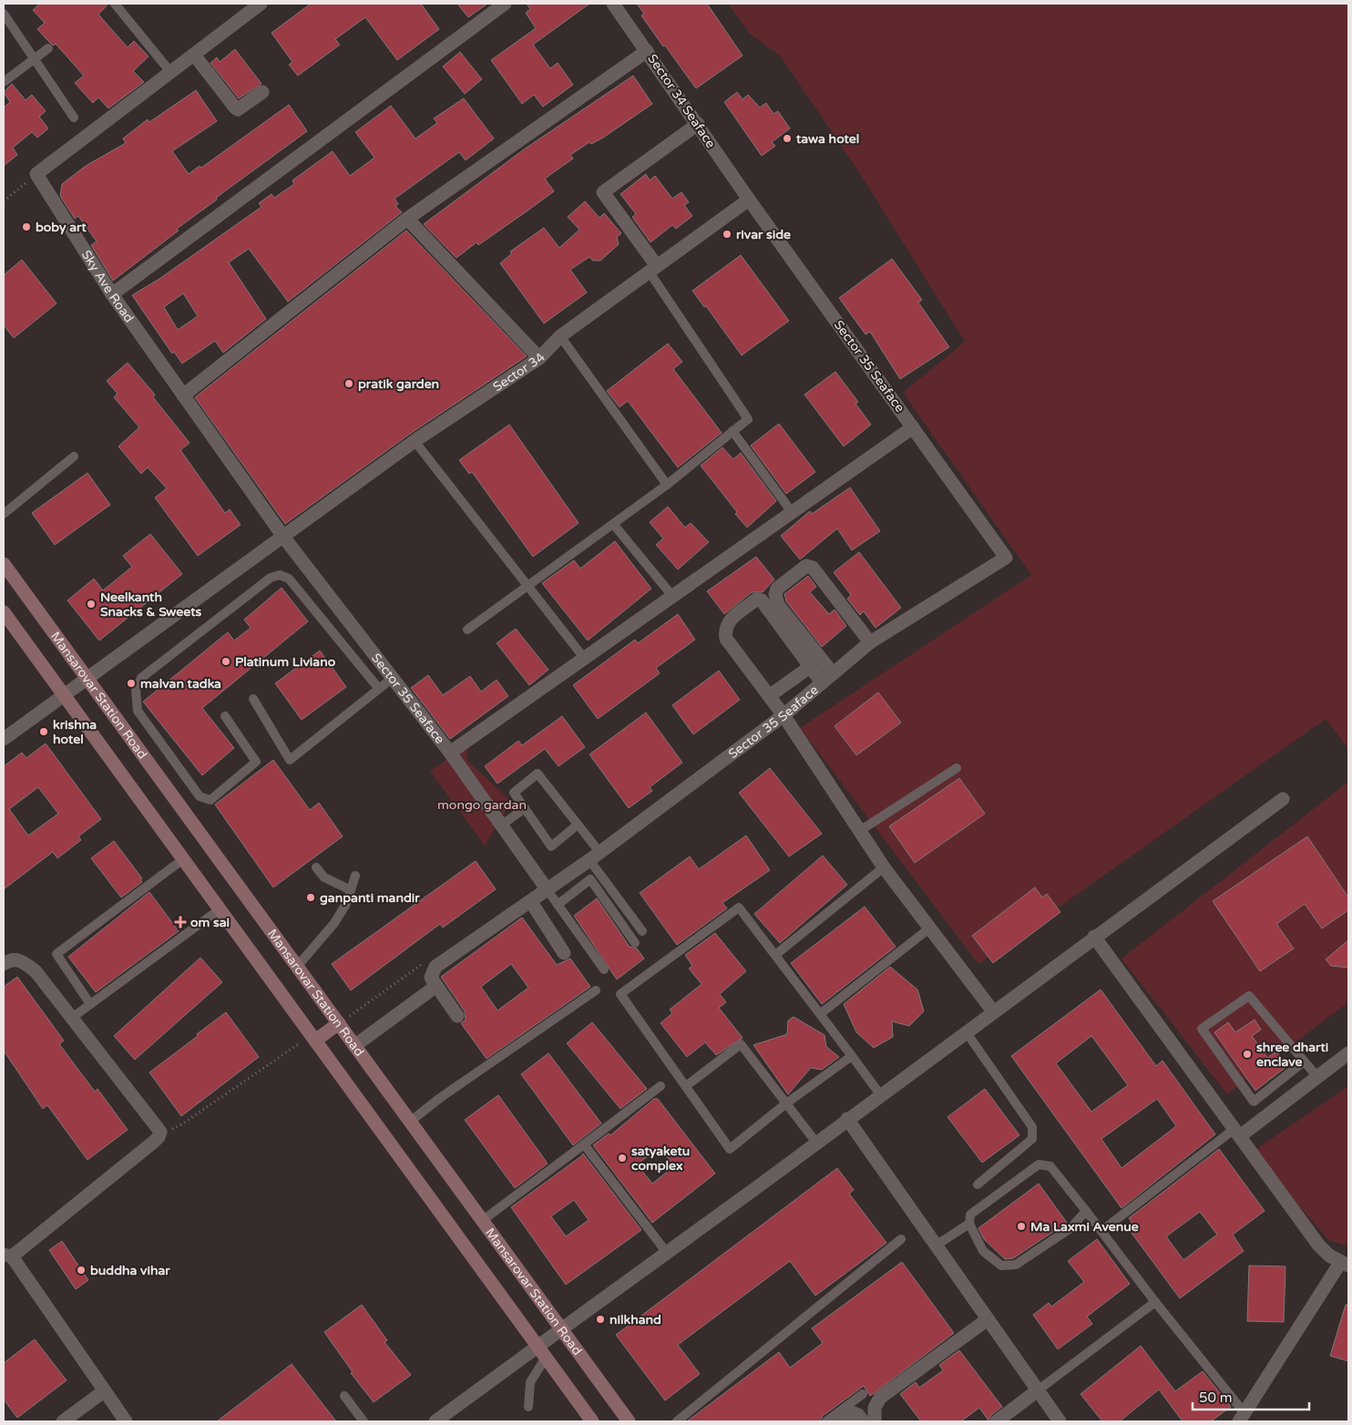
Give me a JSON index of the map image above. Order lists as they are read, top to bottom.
{
  "streets": {
    "main road": ["Mansarovar Station Road"],
    "street": [
      "Sector 34 Seaface",
      "Sky Ave Road",
      "Sector 35 Seaface",
      "Sector 34"
    ]
  },
  "crossings": [
    ["Sector 34 Seaface", "Sector 35 Seaface"],
    ["Sector 34 Seaface", "Sector 34"],
    ["Sky Ave Road", "Sector 35 Seaface"],
    ["Sky Ave Road", "Sector 34"],
    ["Sector 35 Seaface", "Sector 34"],
    ["Sector 34", "Mansarovar Station Road"]
  ],
  "parks": ["mongo gardan"],
  "places": {
    "other": [
      "tawa hotel",
      "boby art",
      "rivar side",
      "pratik garden",
      "Neelkanth Snacks & Sweets",
      "Platinum Liviano",
      "malvan tadka",
      "krishna hotel",
      "ganpanti mandir",
      "shree dharti enclave",
      "satyaketu complex",
      "Ma Laxmi Avenue",
      "buddha vihar",
      "nilkhand"
    ],
    "health": ["om sai"]
  },
  "scale_bar": "50 m"
}
